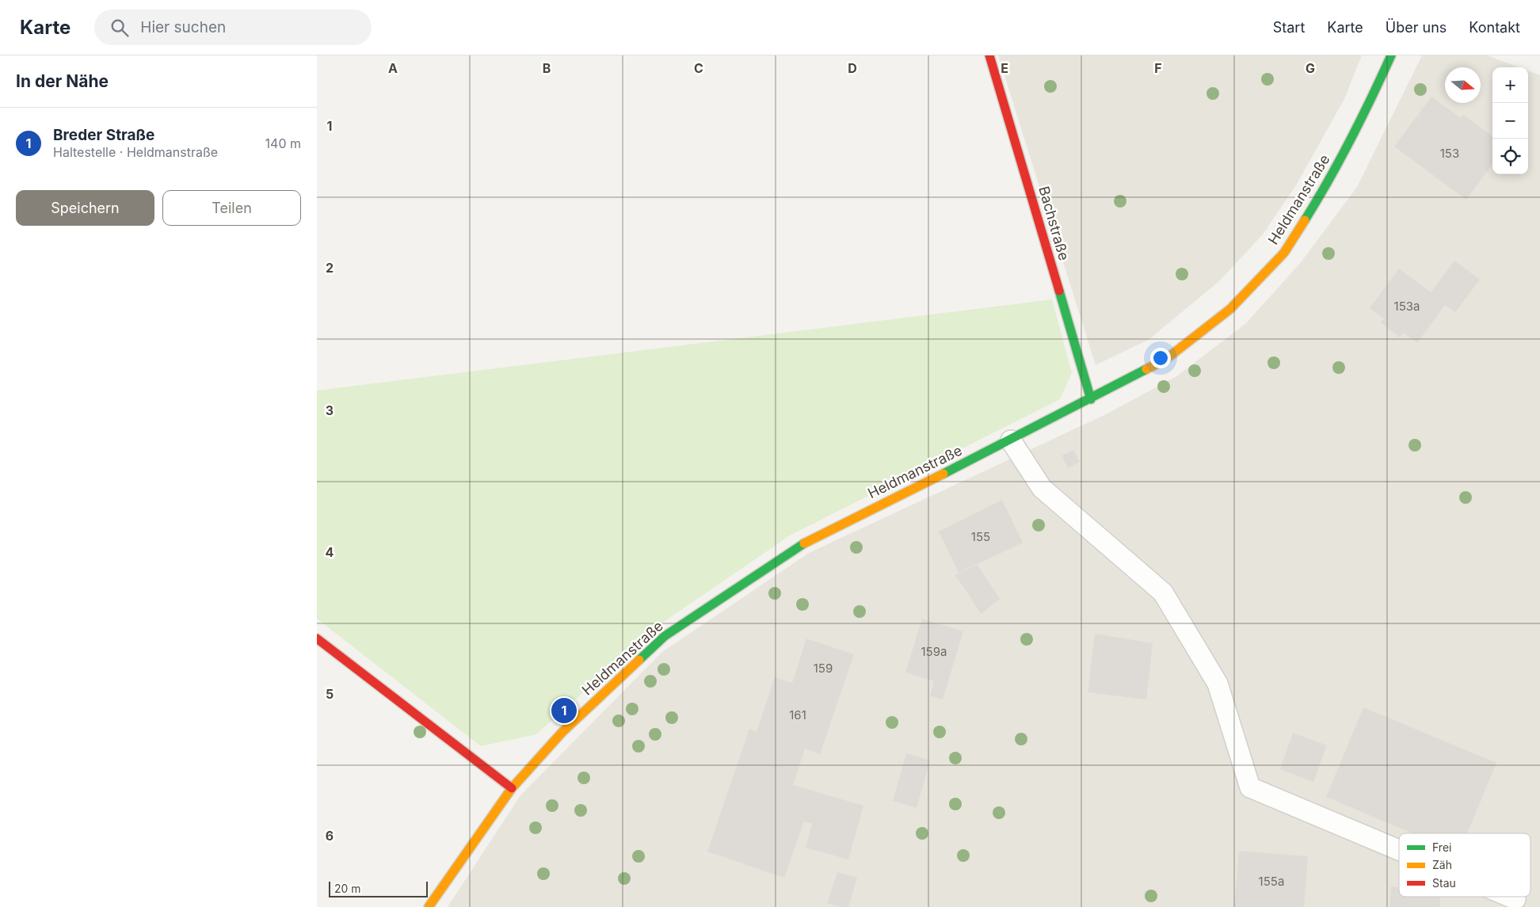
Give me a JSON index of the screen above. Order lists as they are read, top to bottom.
{
  "streets": {
    "main road": ["Heldmanstraße", "Bachstraße"]
  },
  "crossings": [
    ["Heldmanstraße", "Bachstraße"]
  ],
  "house_numbers": [
    "153",
    "153a",
    "155",
    "159a",
    "159",
    "161",
    "155a"
  ],
  "legend": ["Frei", "Zäh", "Stau"],
  "scale_bar": "20 m",
  "north": "right",
  "page": {
    "header": "Karte",
    "search": "Hier suchen",
    "nav": [
      "Start",
      "Karte",
      "Über uns",
      "Kontakt"
    ],
    "heading": "In der Nähe",
    "map_buttons": ["+", "−"],
    "list": [
      {
        "mark": "1",
        "name": "Breder Straße",
        "note": "Haltestelle · Heldmanstraße",
        "value": "140 m"
      }
    ],
    "buttons": ["Speichern", "Teilen"],
    "pins": "1",
    "scale": "20 m"
  },
  "grid": {
    "columns": [
      "A",
      "B",
      "C",
      "D",
      "E",
      "F",
      "G"
    ],
    "rows": [
      "1",
      "2",
      "3",
      "4",
      "5",
      "6"
    ]
  }
}
